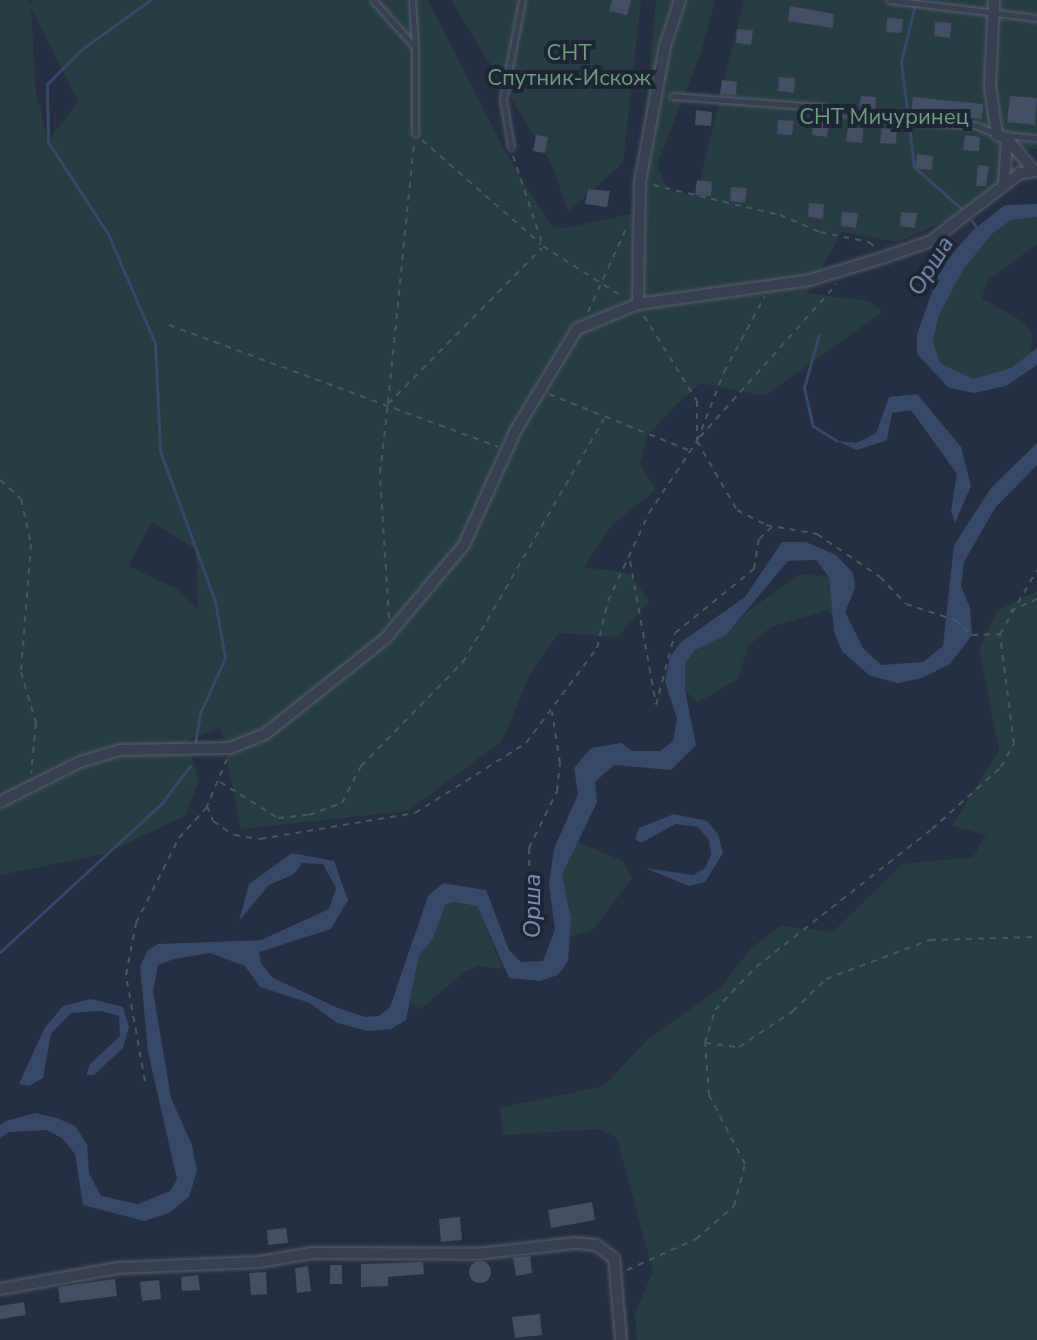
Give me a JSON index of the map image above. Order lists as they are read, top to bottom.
{
  "water": ["Орша"],
  "parks": ["СНТ Спутник-Искож", "СНТ Мичуринец"]
}
